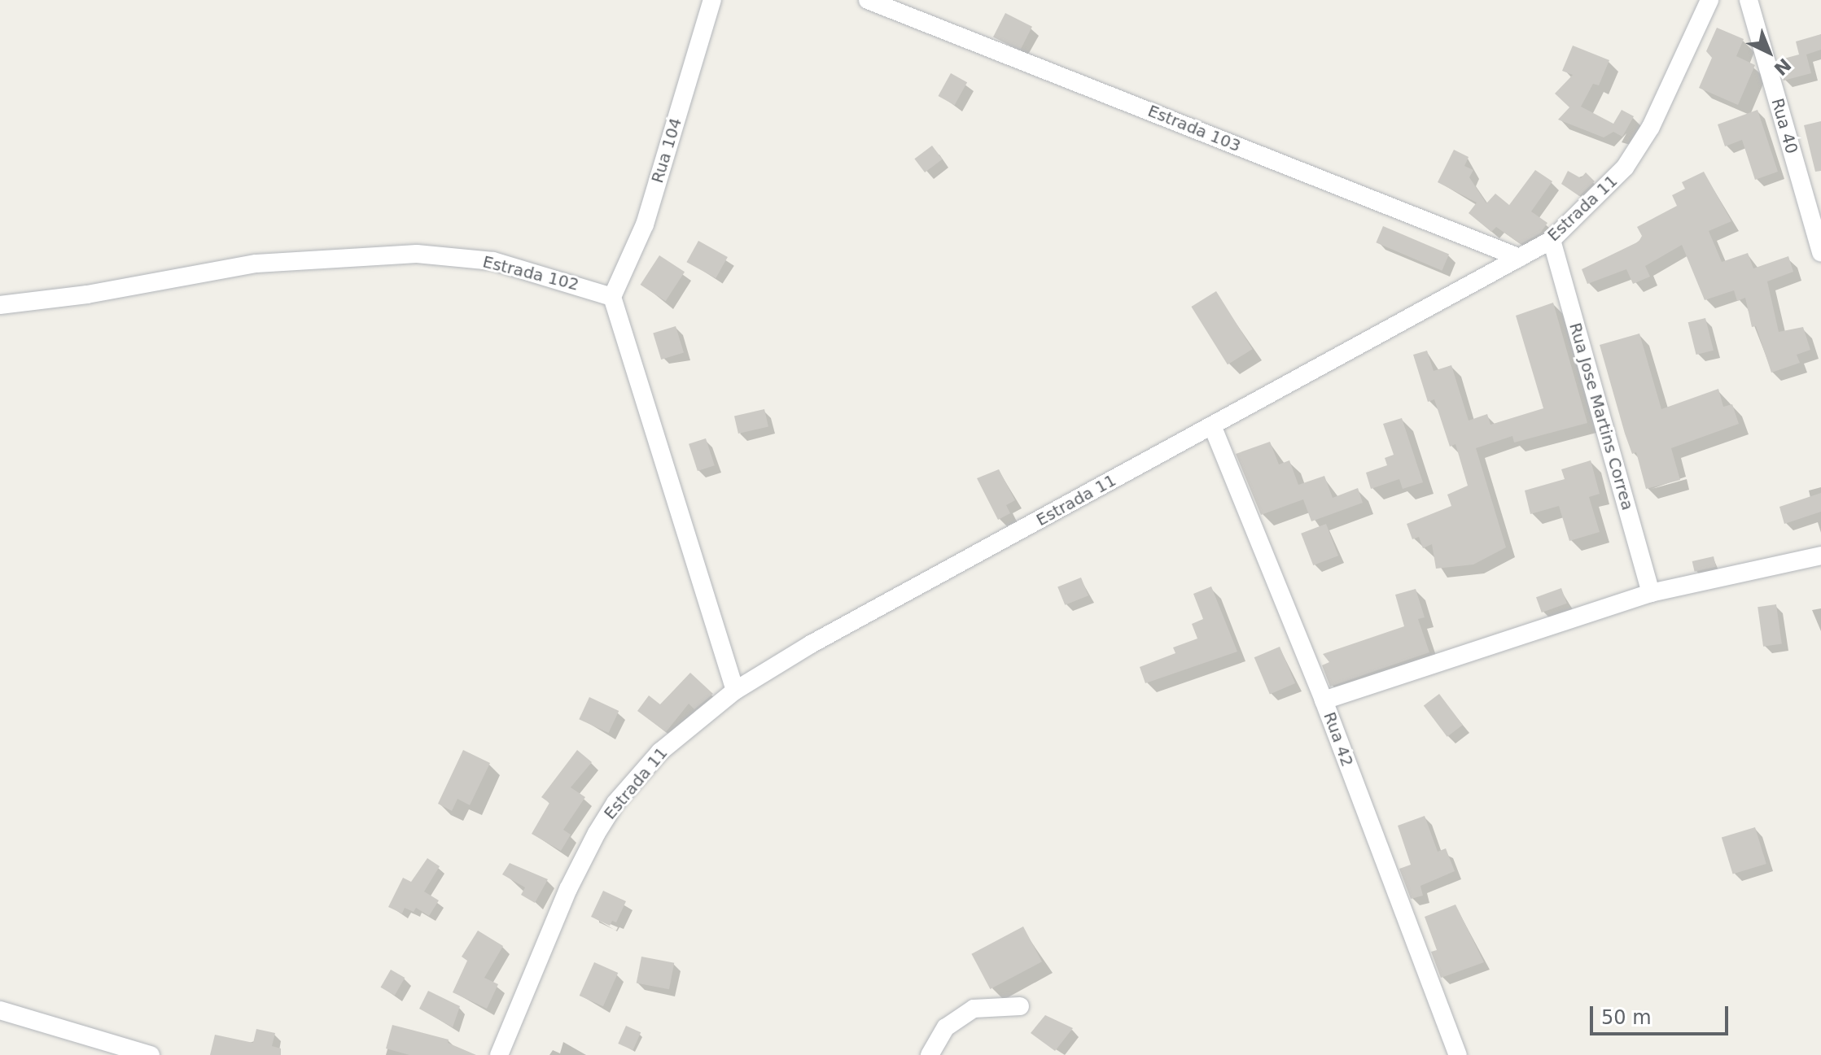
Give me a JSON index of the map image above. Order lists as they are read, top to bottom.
{
  "streets": {
    "street": [
      "Rua 40",
      "Estrada 103",
      "Rua 104",
      "Estrada 11",
      "Estrada 102",
      "Rua Jose Martins Correa",
      "Rua 42"
    ]
  },
  "crossings": [
    ["Estrada 103", "Estrada 11"],
    ["Rua 104", "Estrada 102"],
    ["Estrada 11", "Rua Jose Martins Correa"],
    ["Estrada 11", "Rua 42"]
  ],
  "scale_bar": "50 m",
  "north": "bottom right"
}
